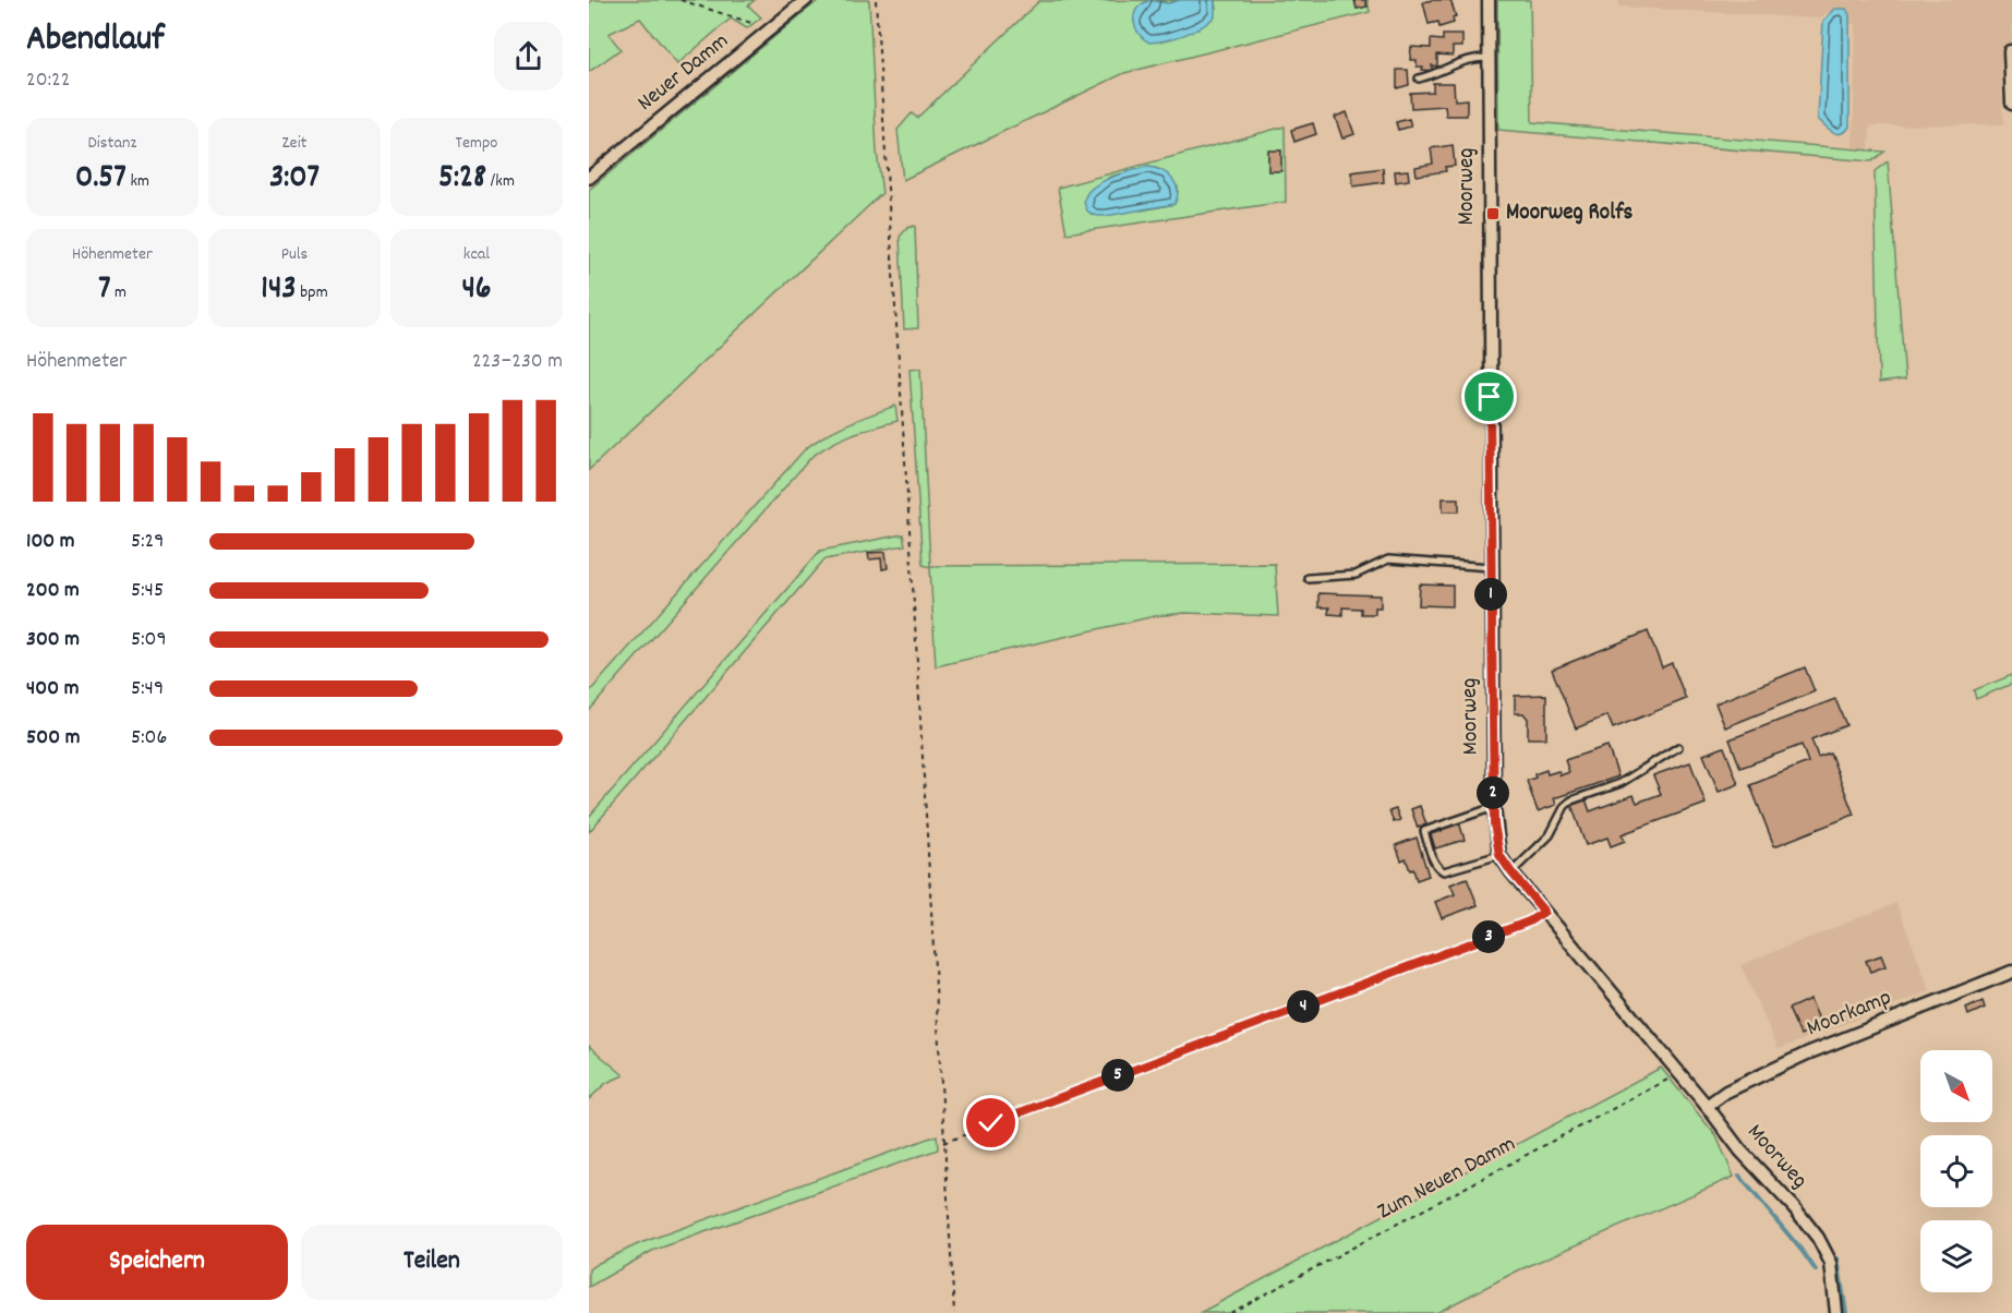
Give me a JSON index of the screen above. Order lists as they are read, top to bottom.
{
  "streets": {
    "street": ["Neuer Damm", "Moorweg", "Moorkamp"],
    "path": ["Zum Neuen Damm"]
  },
  "crossings": [
    ["Moorweg", "Moorkamp"],
    ["Moorweg", "Zum Neuen Damm"]
  ],
  "places": {
    "transit": ["Moorweg Rolfs"]
  },
  "north": "bottom right",
  "page": {
    "heading": ["Abendlauf", "20:22"],
    "stats": [
      ["Distanz", "0.57 km"],
      ["Zeit", "3:07"],
      ["Tempo", "5:28 /km"],
      ["Höhenmeter", "7 m"],
      ["Puls", "143 bpm"],
      ["kcal", "46"]
    ],
    "chart": ["Höhenmeter", "223–230 m"],
    "list": [
      {
        "name": "100 m",
        "note": "5:29"
      },
      {
        "name": "200 m",
        "note": "5:45"
      },
      {
        "name": "300 m",
        "note": "5:09"
      },
      {
        "name": "400 m",
        "note": "5:49"
      },
      {
        "name": "500 m",
        "note": "5:06"
      }
    ],
    "pins": [
      "1",
      "2",
      "3",
      "4",
      "5"
    ],
    "buttons": ["Speichern", "Teilen"]
  }
}
